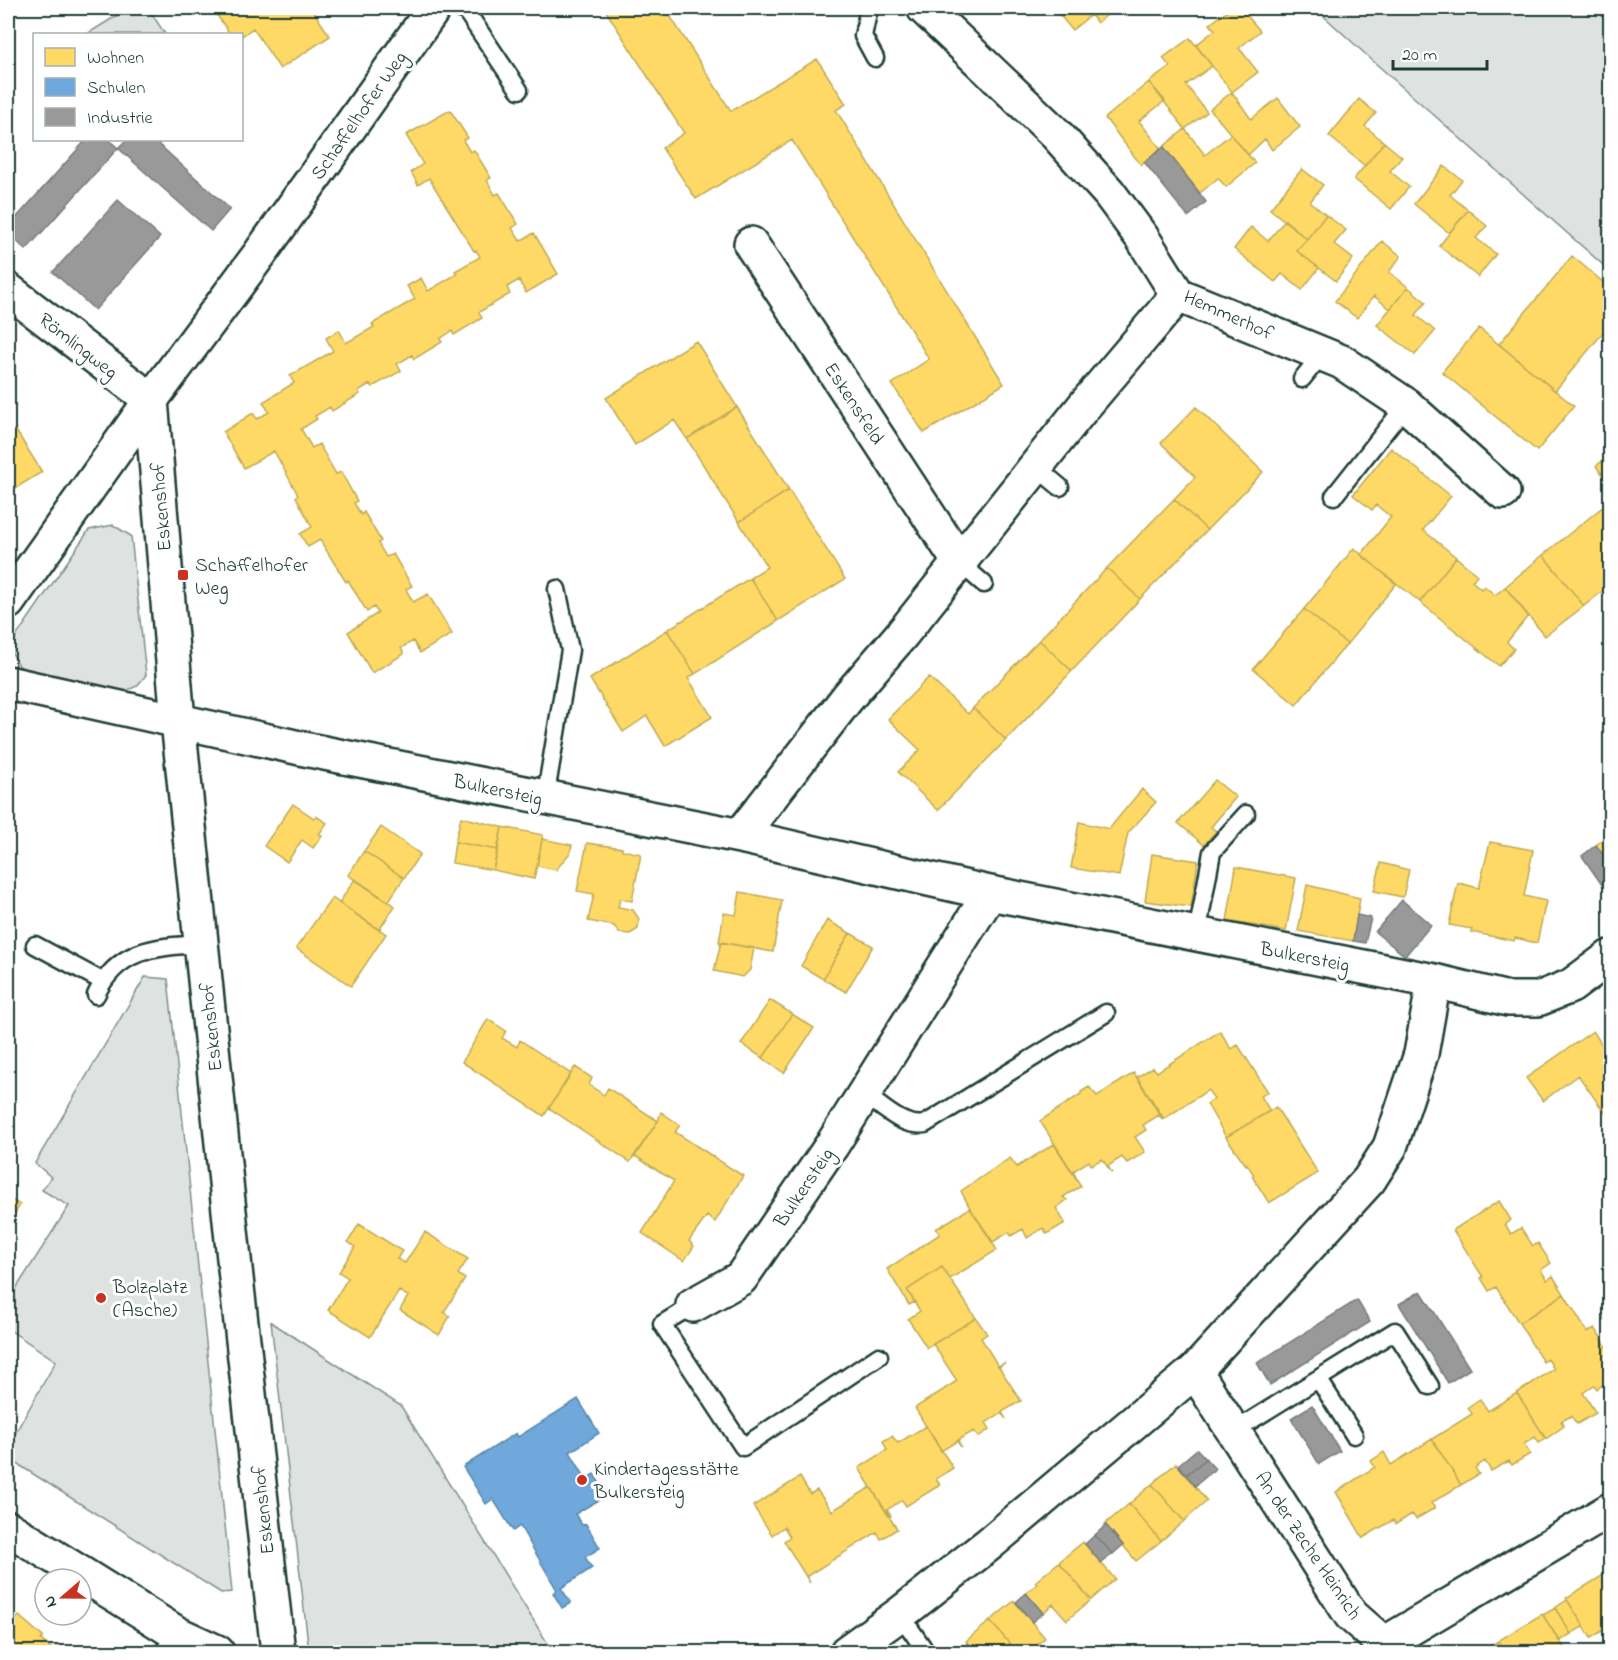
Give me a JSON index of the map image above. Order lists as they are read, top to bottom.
{
  "streets": {
    "street": [
      "Schaffelhofer Weg",
      "Hemmerhof",
      "Römlingweg",
      "Eskensfeld",
      "Eskenshof",
      "Bulkersteig",
      "An der Zeche Heinrich"
    ]
  },
  "crossings": [
    ["Schaffelhofer Weg", "Römlingweg"],
    ["Schaffelhofer Weg", "Eskenshof"],
    ["Römlingweg", "Eskenshof"],
    ["Eskenshof", "Bulkersteig"]
  ],
  "places": {
    "transit": ["Schaffelhofer Weg"],
    "other": ["Bolzplatz (Asche)", "Kindertagesstätte Bulkersteig"]
  },
  "legend": ["Wohnen", "Schulen", "Industrie"],
  "scale_bar": "20 m",
  "north": "left"
}
